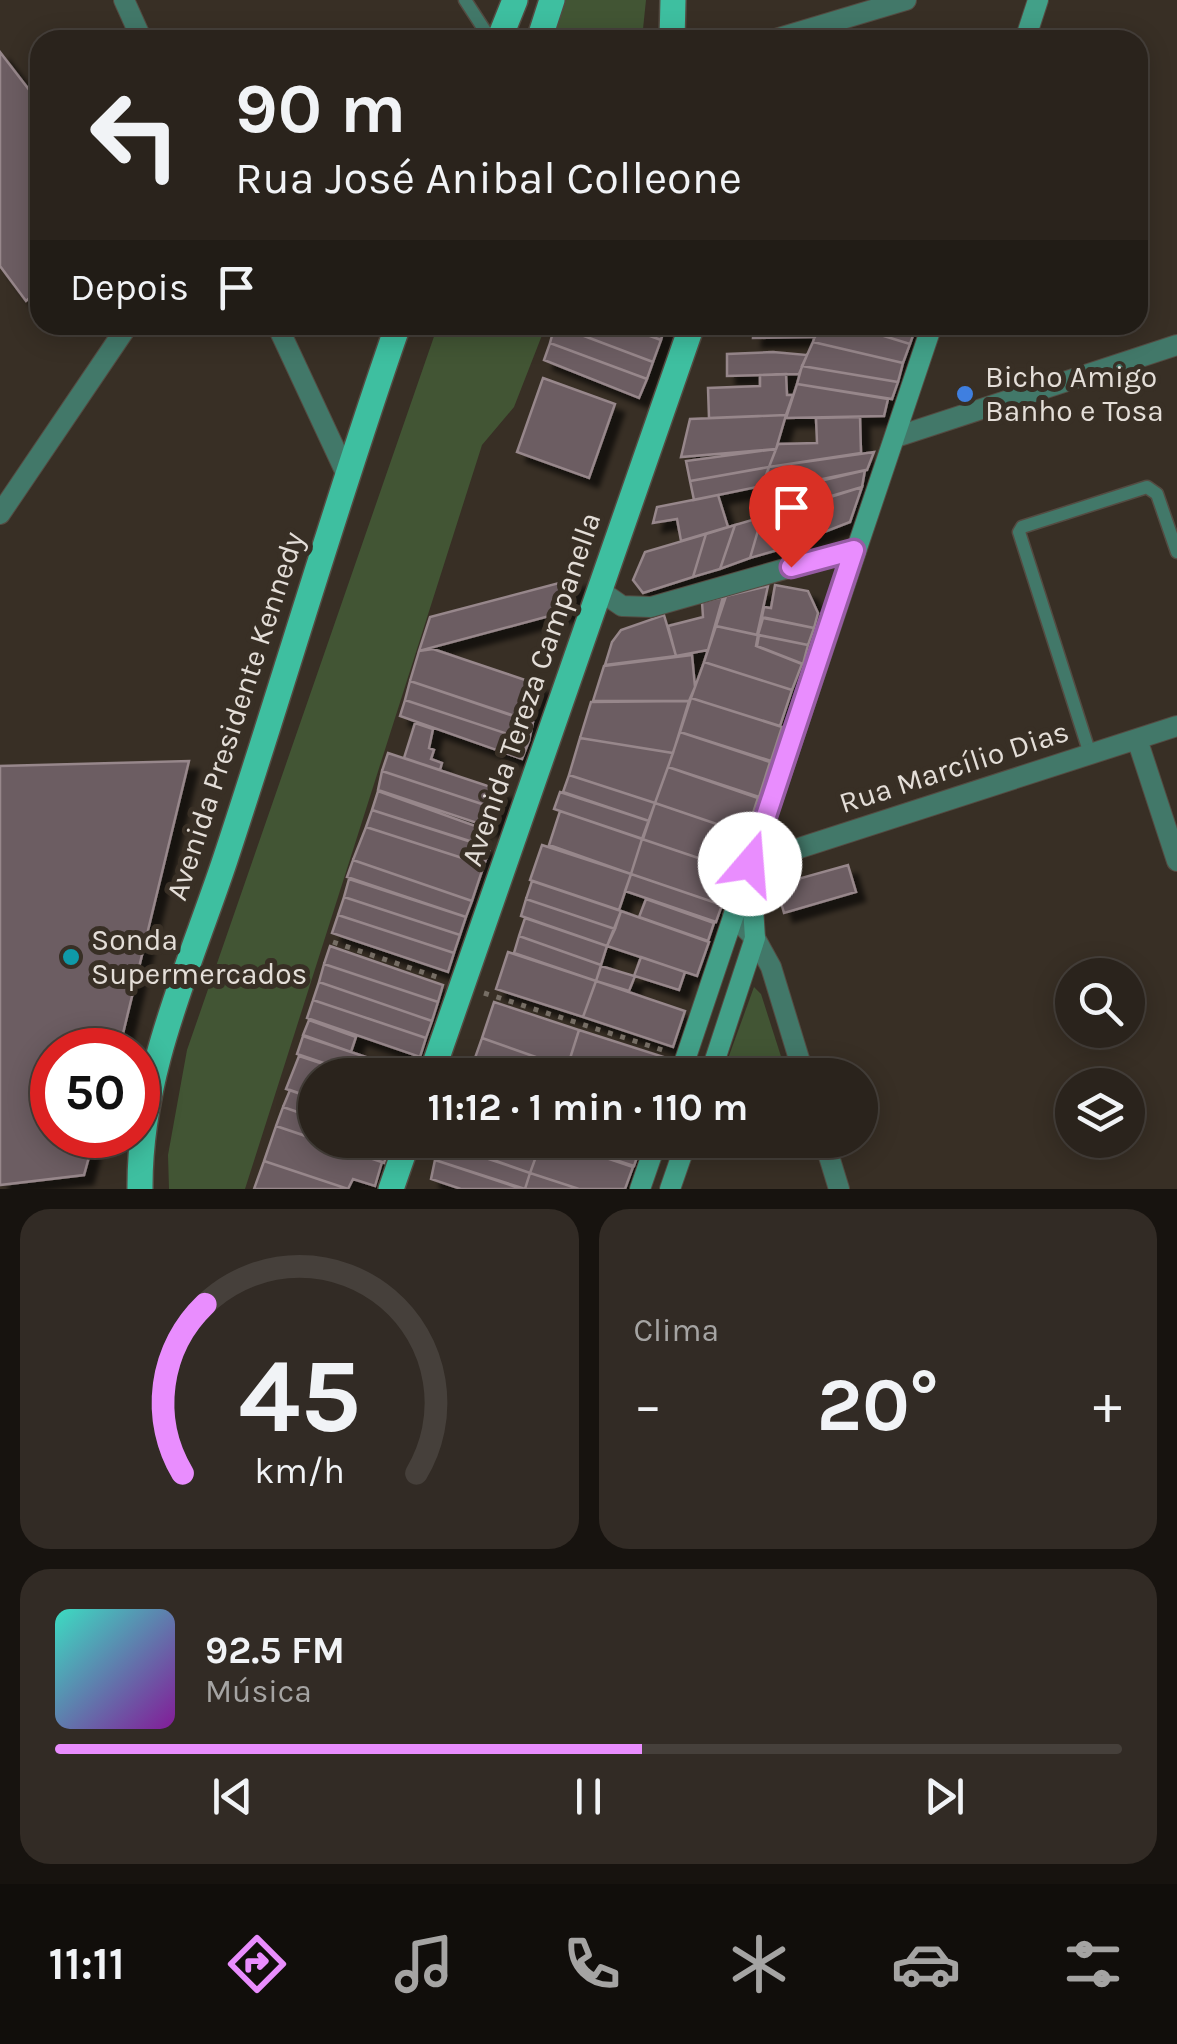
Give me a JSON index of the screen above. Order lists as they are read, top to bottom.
{
  "streets": {
    "main road": ["Avenida Tereza Campanella", "Avenida Presidente Kennedy"],
    "street": ["Rua Marcílio Dias"]
  },
  "places": ["Bicho Amigo Banho e Tosa", "Sonda Supermercados"],
  "page": {
    "turn": ["90 m", "Rua José Anibal Colleone"],
    "then": "Depois",
    "limit": "50",
    "trip": "11:12 · 1 min · 110 m",
    "tile": "Clima",
    "heat": ["−", "20°", "+"],
    "song": ["92.5 FM", "Música"],
    "tabs": "11:11",
    "gauge": ["45", "km/h"]
  }
}
